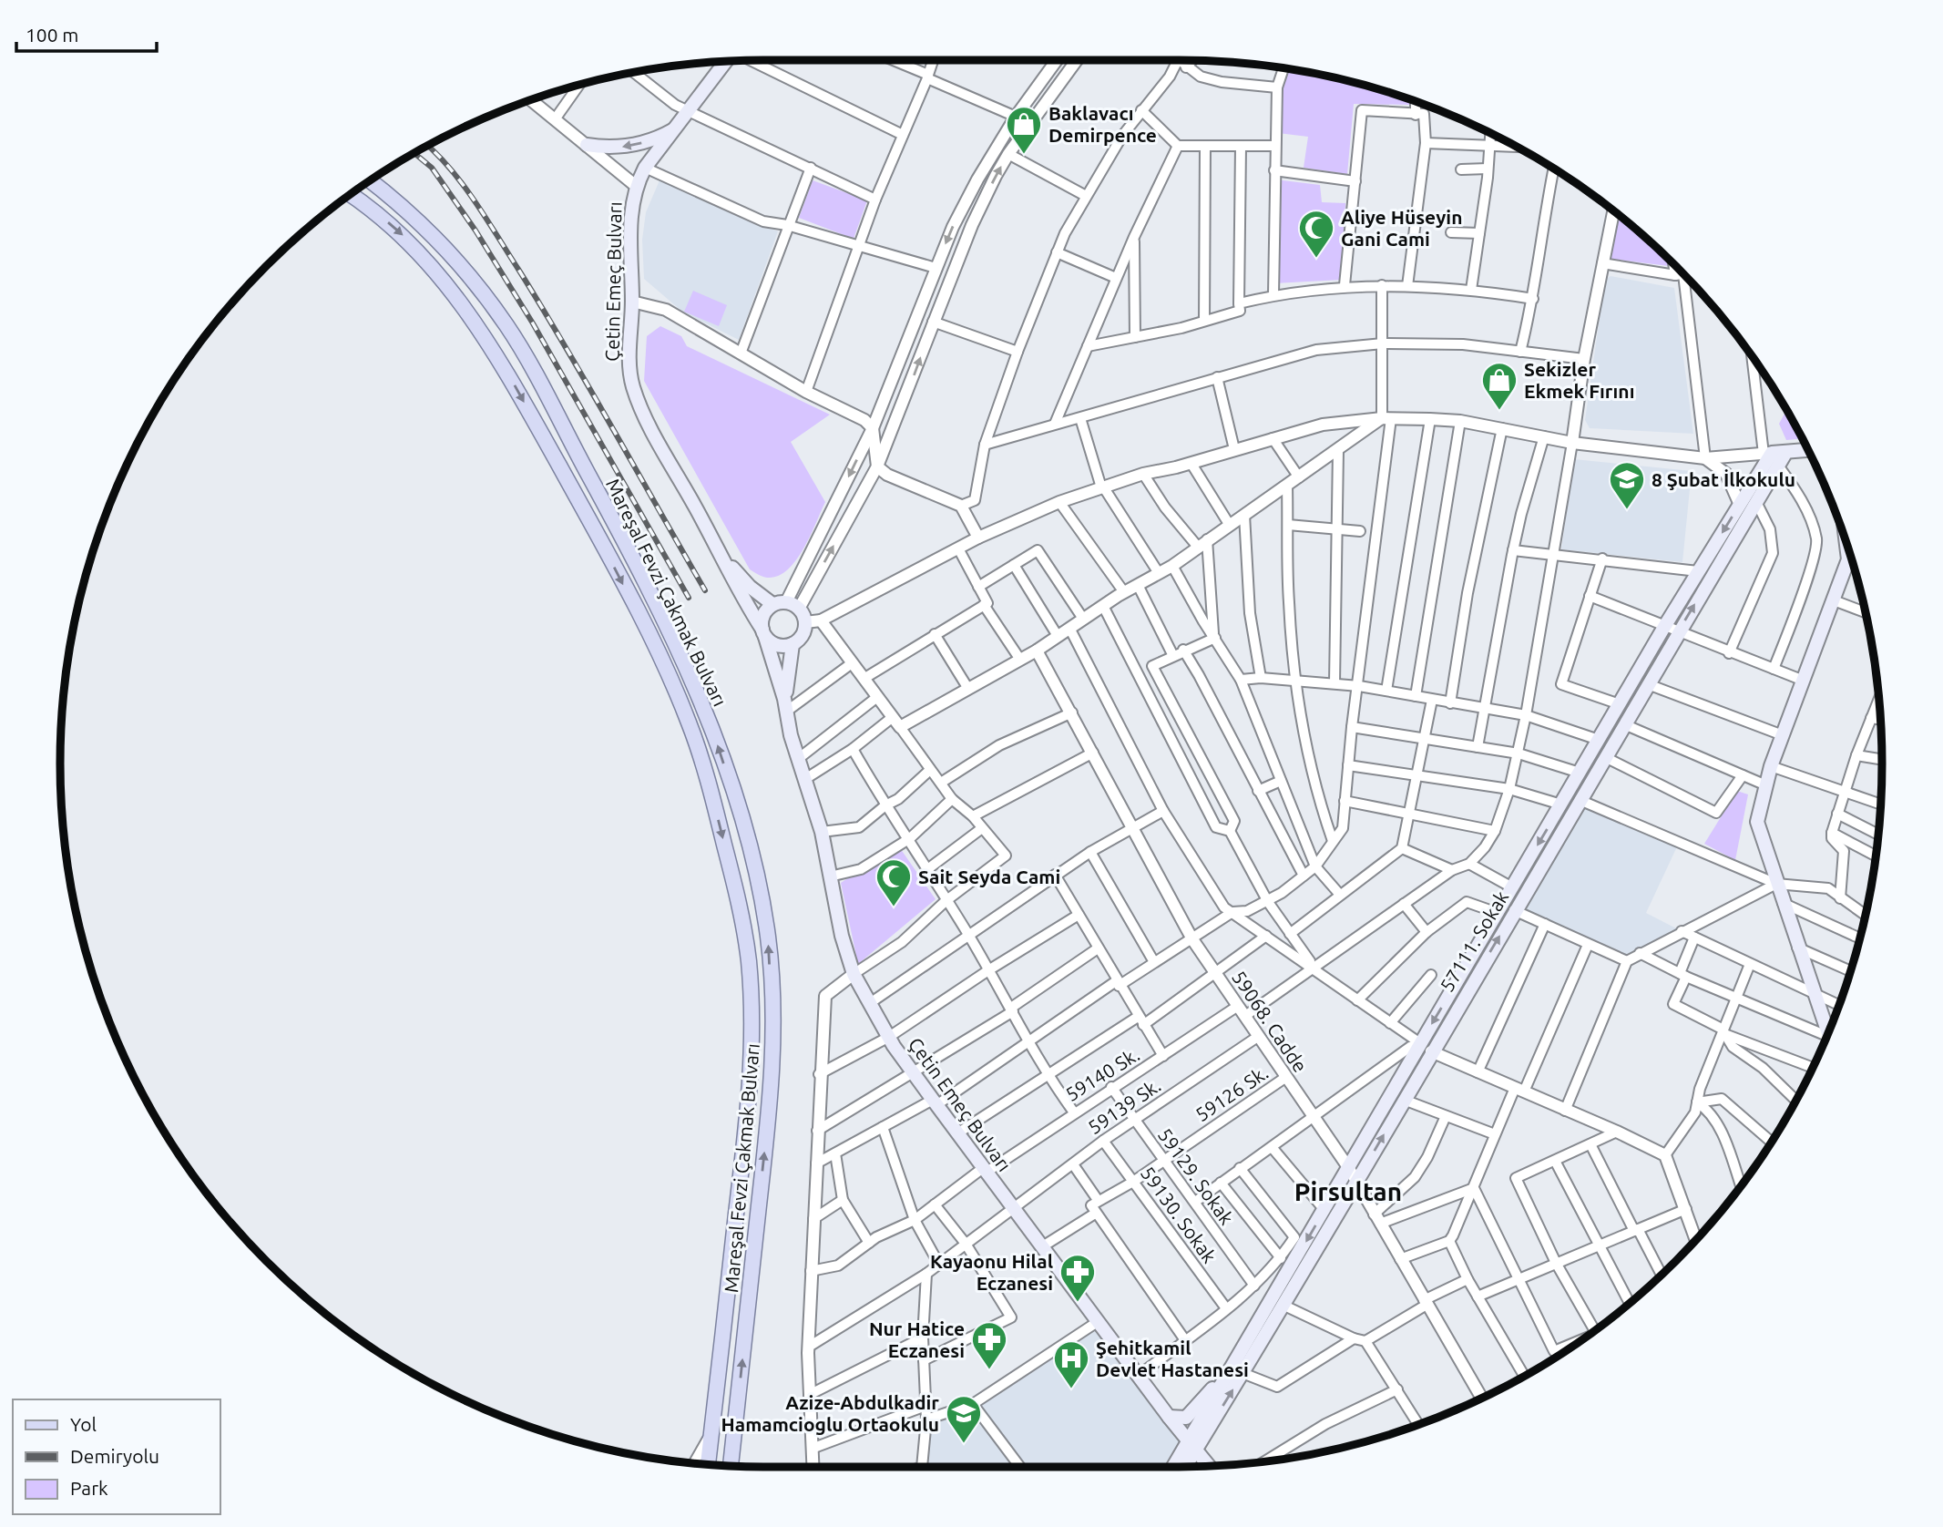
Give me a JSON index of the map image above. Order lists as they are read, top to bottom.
{
  "streets": {
    "main road": ["Çetin Emeç Bulvarı", "Mareşal Fevzi Çakmak Bulvarı", "57111. Sokak"],
    "street": [
      "59068. Cadde",
      "59140 Sk.",
      "59126 Sk.",
      "59139 Sk.",
      "59129. Sokak",
      "59130. Sokak"
    ]
  },
  "crossings": [
    ["Çetin Emeç Bulvarı", "59140 Sk."],
    ["Çetin Emeç Bulvarı", "59139 Sk."],
    ["57111. Sokak", "59068. Cadde"],
    ["59068. Cadde", "59140 Sk."],
    ["59068. Cadde", "59126 Sk."],
    ["59068. Cadde", "59139 Sk."],
    ["59140 Sk.", "59129. Sokak"],
    ["59126 Sk.", "59129. Sokak"],
    ["59126 Sk.", "59130. Sokak"],
    ["59139 Sk.", "59129. Sokak"],
    ["59139 Sk.", "59130. Sokak"]
  ],
  "districts": ["Pirsultan"],
  "places": {
    "shop": ["Baklavacı Demirpence", "Sekizler Ekmek Fırını"],
    "mosque": ["Aliye Hüseyin Gani Cami", "Sait Seyda Cami"],
    "school or university": ["8 Şubat İlkokulu", "Azize-Abdulkadir Hamamcioglu Ortaokulu"],
    "pharmacy": ["Kayaonu Hilal Eczanesi", "Nur Hatice Eczanesi"],
    "hospital": ["Şehitkamil Devlet Hastanesi"]
  },
  "legend": ["Yol", "Demiryolu", "Park"],
  "scale_bar": "100 m"
}
